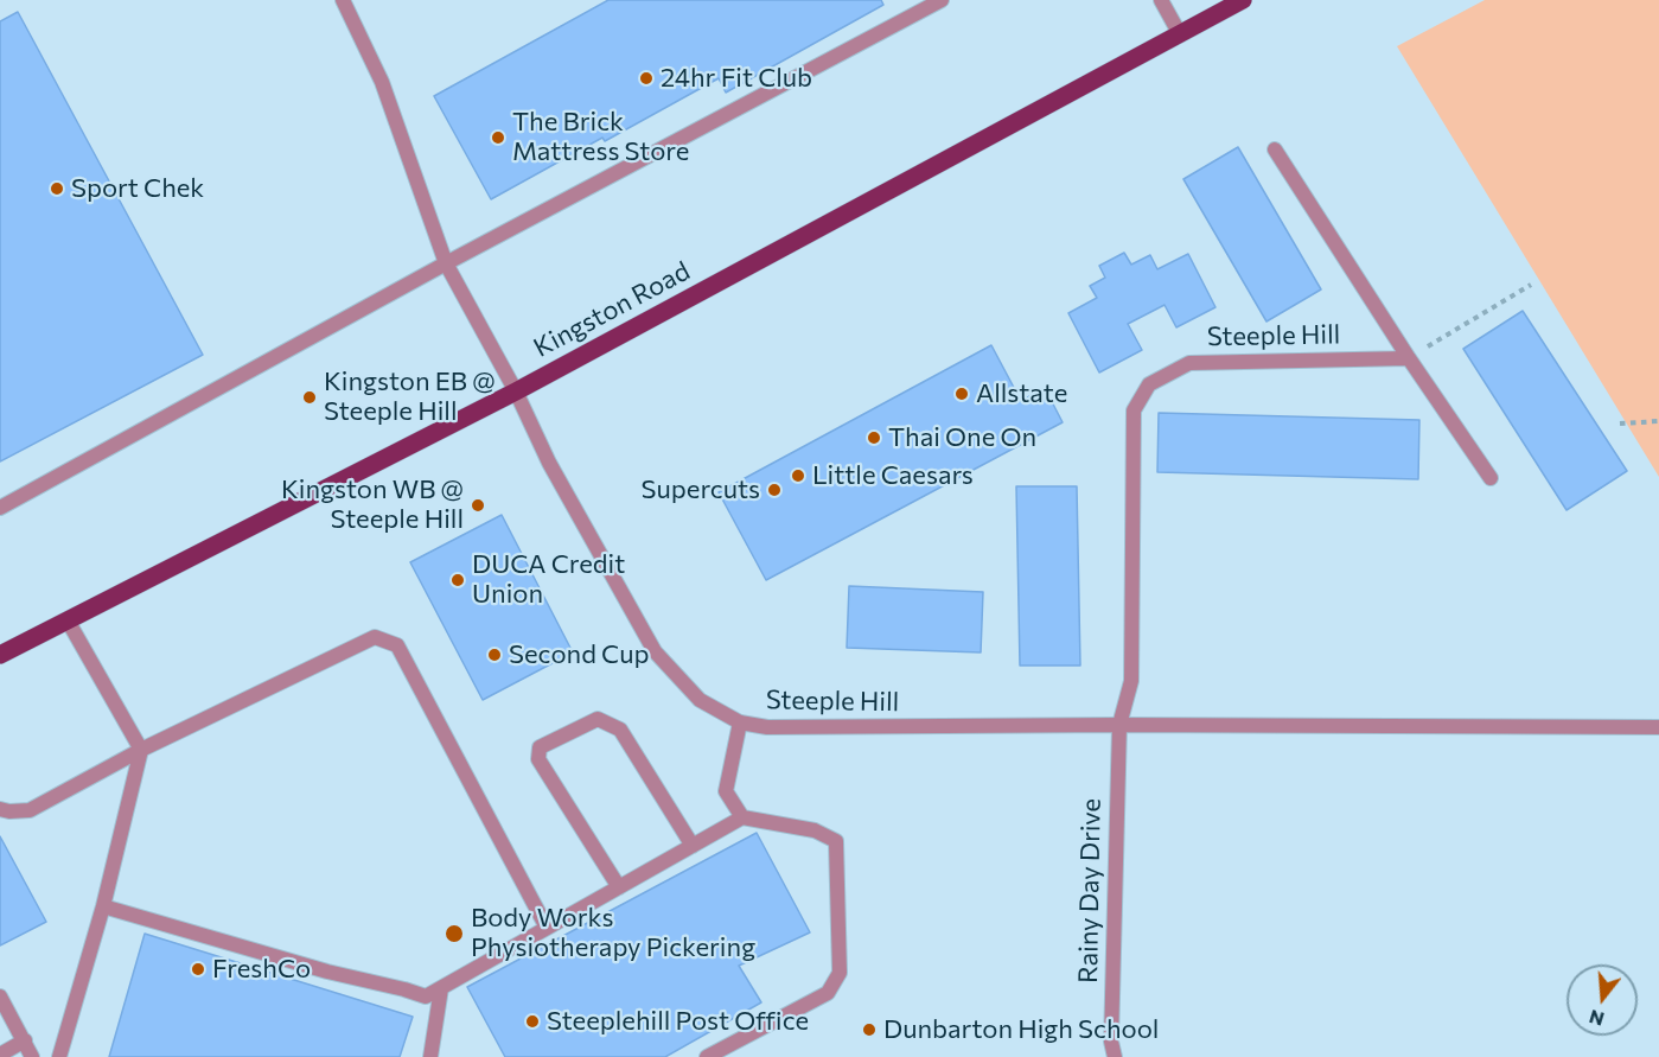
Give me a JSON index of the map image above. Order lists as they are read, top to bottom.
{
  "streets": {
    "main road": ["Kingston Road"],
    "street": ["Steeple Hill", "Rainy Day Drive"]
  },
  "crossings": [
    ["Kingston Road", "Steeple Hill"],
    ["Steeple Hill", "Rainy Day Drive"]
  ],
  "places": [
    "24hr Fit Club",
    "The Brick Mattress Store",
    "Sport Chek",
    "Allstate",
    "Kingston EB @ Steeple Hill",
    "Thai One On",
    "Little Caesars",
    "Supercuts",
    "Kingston WB @ Steeple Hill",
    "DUCA Credit Union",
    "Second Cup",
    "Body Works Physiotherapy Pickering",
    "FreshCo",
    "Steeplehill Post Office",
    "Dunbarton High School"
  ],
  "north": "bottom"
}
